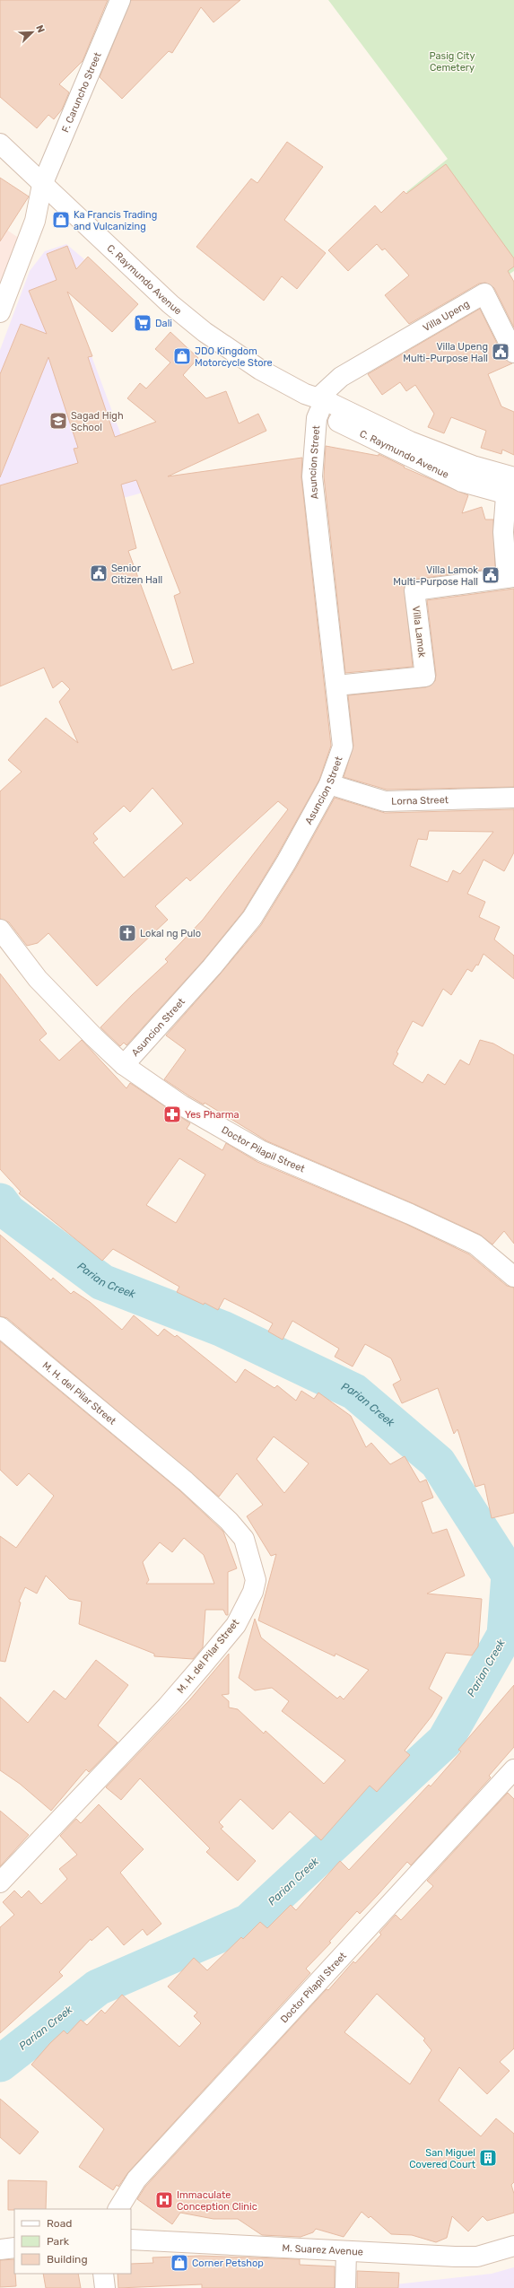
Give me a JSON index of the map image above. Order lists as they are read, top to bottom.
{
  "streets": {
    "street": [
      "F. Caruncho Street",
      "C. Raymundo Avenue",
      "Villa Upeng",
      "Asuncion Street",
      "Villa Lamok",
      "Lorna Street",
      "Doctor Pilapil Street",
      "M. H. del Pilar Street",
      "M. Suarez Avenue"
    ]
  },
  "crossings": [
    ["F. Caruncho Street", "C. Raymundo Avenue"],
    ["C. Raymundo Avenue", "Villa Upeng"],
    ["C. Raymundo Avenue", "Asuncion Street"],
    ["C. Raymundo Avenue", "Villa Lamok"],
    ["Villa Upeng", "Asuncion Street"],
    ["Asuncion Street", "Villa Lamok"],
    ["Asuncion Street", "Lorna Street"],
    ["Asuncion Street", "Doctor Pilapil Street"]
  ],
  "water": ["Parian Creek"],
  "parks": ["Pasig City Cemetery"],
  "places": {
    "shop": ["Ka Francis Trading and Vulcanizing", "JDO Kingdom Motorcycle Store", "Corner Petshop"],
    "supermarket": ["Dali"],
    "public building": ["Villa Upeng Multi-Purpose Hall", "Senior Citizen Hall", "Villa Lamok Multi-Purpose Hall"],
    "school or university": ["Sagad High School"],
    "church": ["Lokal ng Pulo"],
    "pharmacy": ["Yes Pharma"],
    "building": ["San Miguel Covered Court"],
    "hospital": ["Immaculate Conception Clinic"]
  },
  "legend": ["Road", "Park", "Building"],
  "north": "top right"
}
